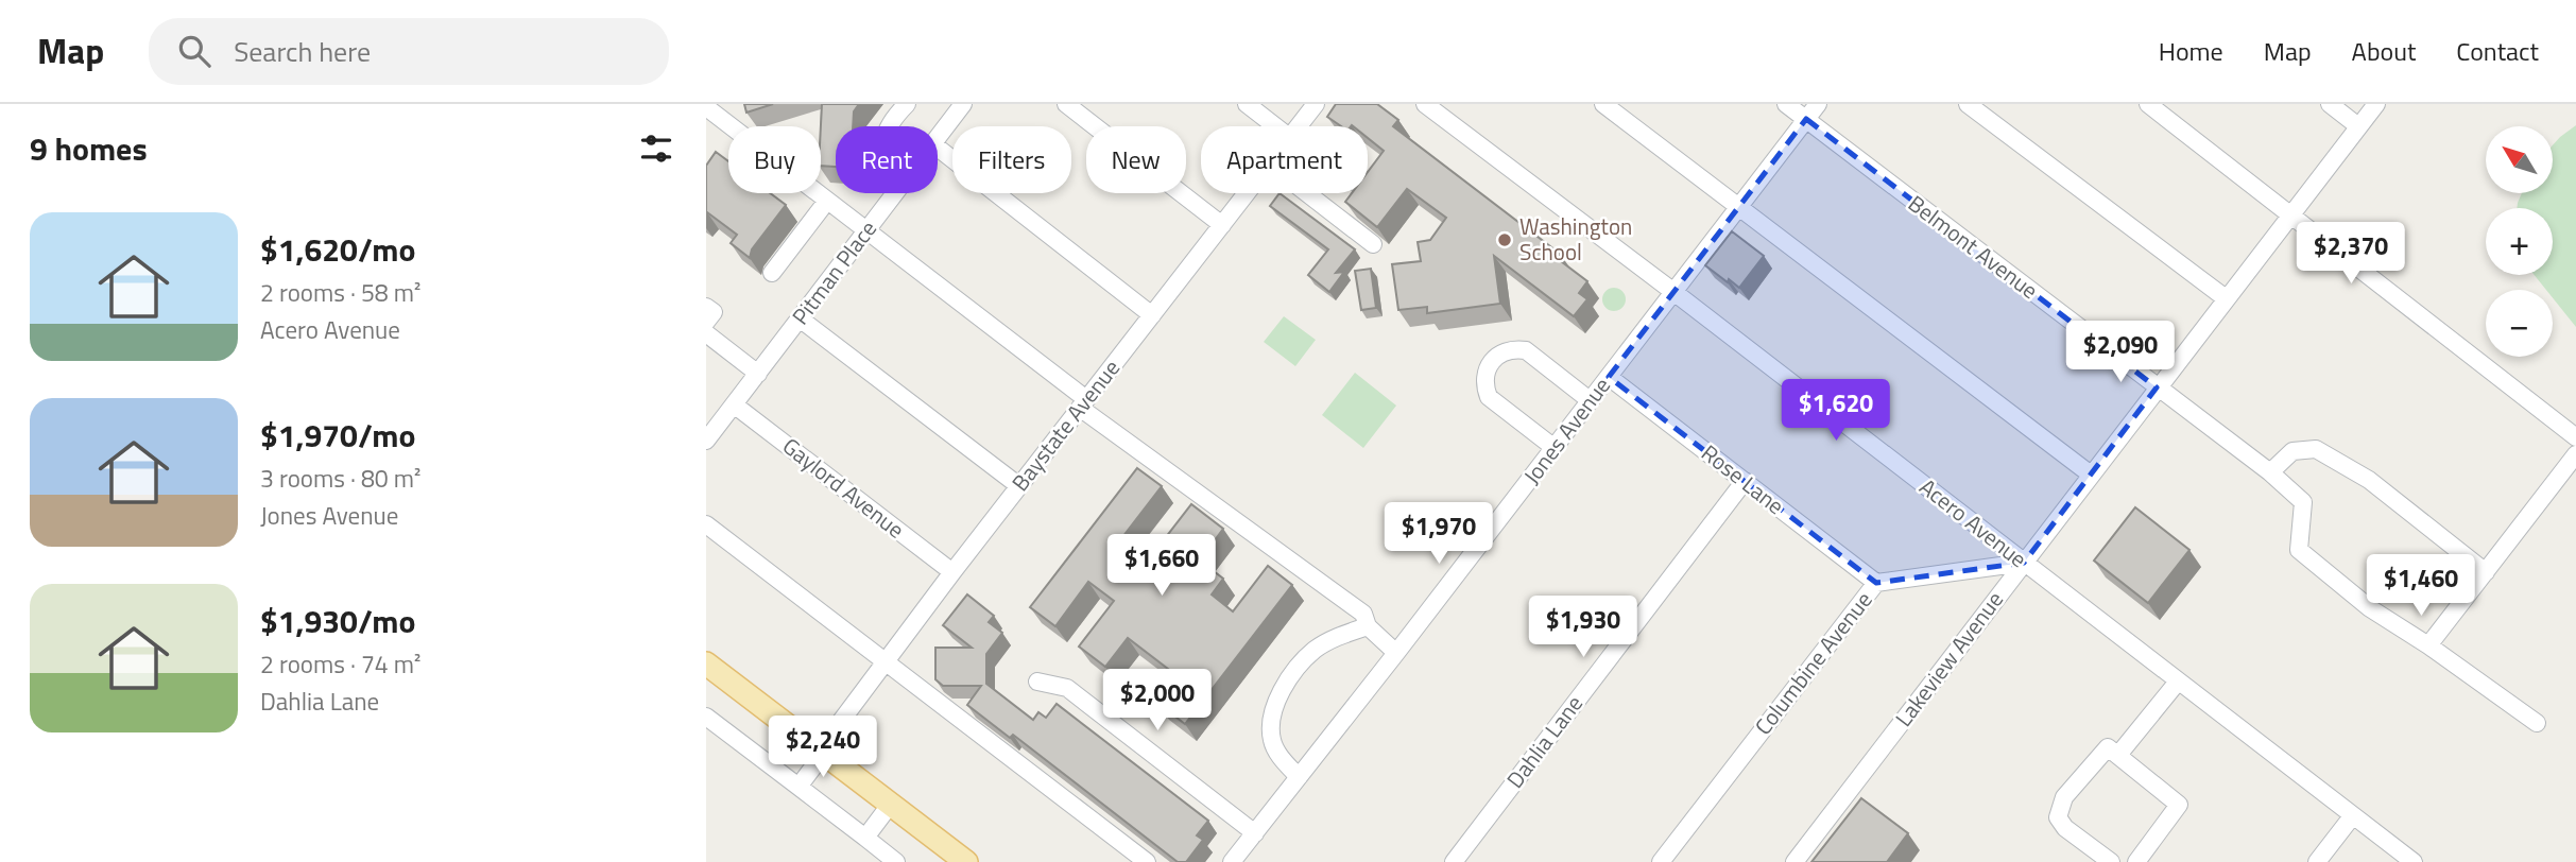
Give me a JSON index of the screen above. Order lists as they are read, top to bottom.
{
  "streets": {
    "street": [
      "Belmont Avenue",
      "Pitman Place",
      "Baystate Avenue",
      "Jones Avenue",
      "Rose Lane",
      "Gaylord Avenue",
      "Acero Avenue",
      "Lakeview Avenue",
      "Columbine Avenue",
      "Dahlia Lane"
    ]
  },
  "crossings": [
    ["Belmont Avenue", "Jones Avenue"],
    ["Belmont Avenue", "Lakeview Avenue"],
    ["Pitman Place", "Gaylord Avenue"],
    ["Baystate Avenue", "Gaylord Avenue"],
    ["Jones Avenue", "Rose Lane"],
    ["Jones Avenue", "Acero Avenue"],
    ["Rose Lane", "Columbine Avenue"],
    ["Rose Lane", "Dahlia Lane"],
    ["Acero Avenue", "Lakeview Avenue"],
    ["Acero Avenue", "Columbine Avenue"],
    ["Lakeview Avenue", "Columbine Avenue"]
  ],
  "places": ["Washington School"],
  "north": "top left",
  "page": {
    "header": "Map",
    "search": "Search here",
    "nav": [
      "Home",
      "Map",
      "About",
      "Contact"
    ],
    "heading": "9 homes",
    "map_buttons": ["+", "−"],
    "chip": [
      "Buy",
      "Rent",
      "Filters",
      "New",
      "Apartment"
    ],
    "list": [
      {
        "name": "$1,620/mo",
        "note": "2 rooms · 58 m² · Acero Avenue"
      },
      {
        "name": "$1,970/mo",
        "note": "3 rooms · 80 m² · Jones Avenue"
      },
      {
        "name": "$1,930/mo",
        "note": "2 rooms · 74 m² · Dahlia Lane"
      }
    ],
    "price": [
      "$2,370",
      "$2,090",
      "$1,620",
      "$1,970",
      "$1,660",
      "$1,460",
      "$1,930",
      "$2,000",
      "$2,240"
    ]
  }
}
